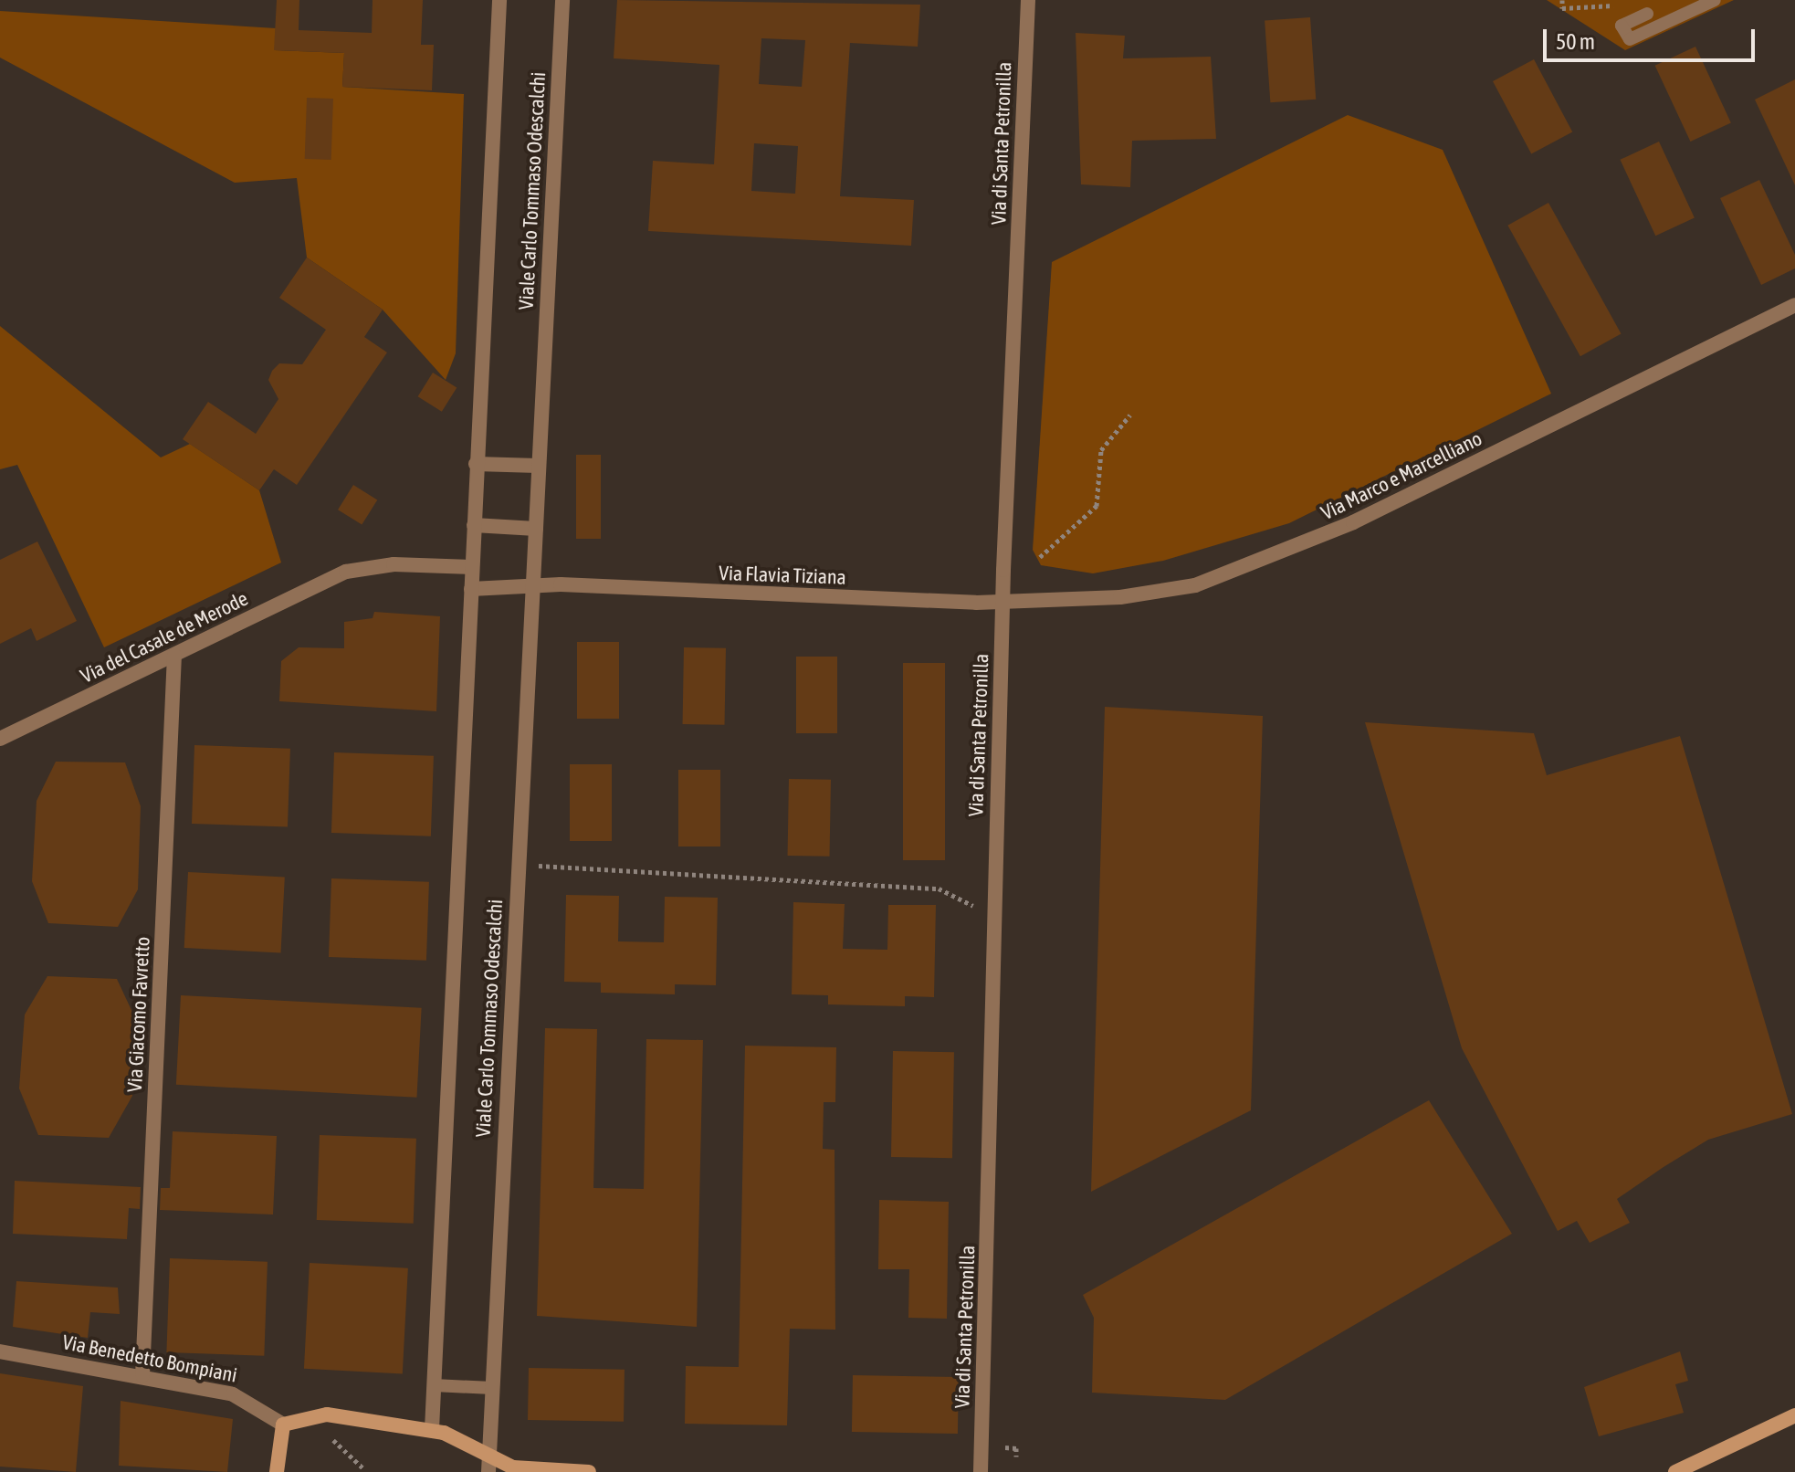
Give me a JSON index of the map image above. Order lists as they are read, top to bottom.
{
  "streets": {
    "street": [
      "Via di Santa Petronilla",
      "Viale Carlo Tommaso Odescalchi",
      "Via Marco e Marcelliano",
      "Via Flavia Tiziana",
      "Via del Casale de Merode",
      "Via Giacomo Favretto",
      "Via Benedetto Bompiani"
    ]
  },
  "crossings": [
    ["Via di Santa Petronilla", "Via Marco e Marcelliano"],
    ["Via di Santa Petronilla", "Via Flavia Tiziana"],
    ["Viale Carlo Tommaso Odescalchi", "Via Flavia Tiziana"],
    ["Viale Carlo Tommaso Odescalchi", "Via del Casale de Merode"],
    ["Via Marco e Marcelliano", "Via Flavia Tiziana"],
    ["Via del Casale de Merode", "Via Giacomo Favretto"],
    ["Via Giacomo Favretto", "Via Benedetto Bompiani"]
  ],
  "scale_bar": "50 m"
}
